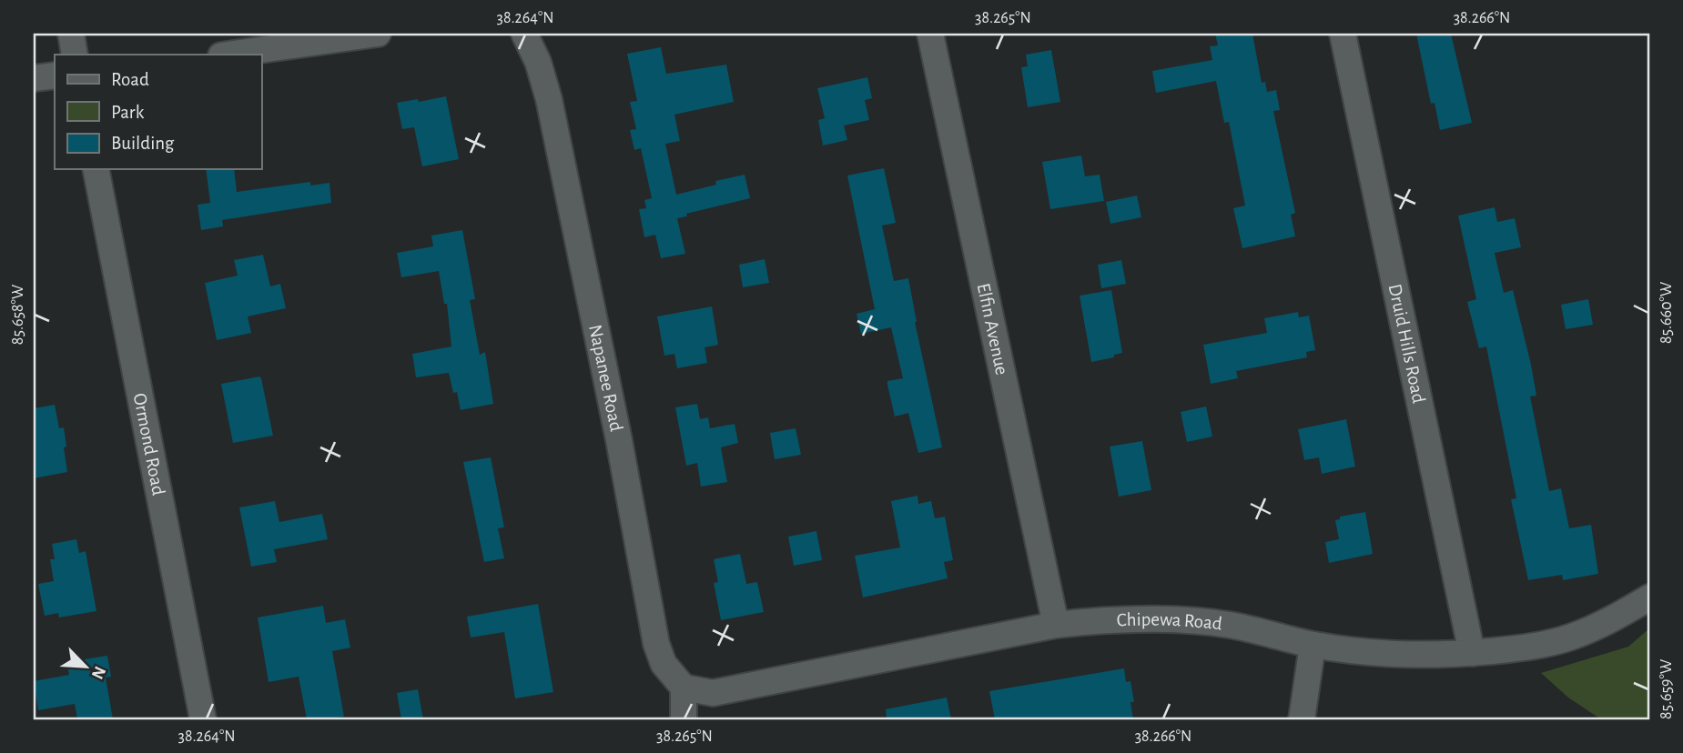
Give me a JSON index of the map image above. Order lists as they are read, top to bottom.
{
  "streets": {
    "street": [
      "Elfin Avenue",
      "Druid Hills Road",
      "Napanee Road",
      "Ormond Road",
      "Chipewa Road"
    ]
  },
  "crossings": [
    ["Elfin Avenue", "Chipewa Road"],
    ["Druid Hills Road", "Chipewa Road"],
    ["Napanee Road", "Chipewa Road"]
  ],
  "legend": ["Road", "Park", "Building"],
  "north": "bottom right",
  "coordinates": [
    "38.264°N",
    "38.265°N",
    "38.266°N",
    "85.660°W",
    "85.658°W",
    "85.659°W"
  ]
}
